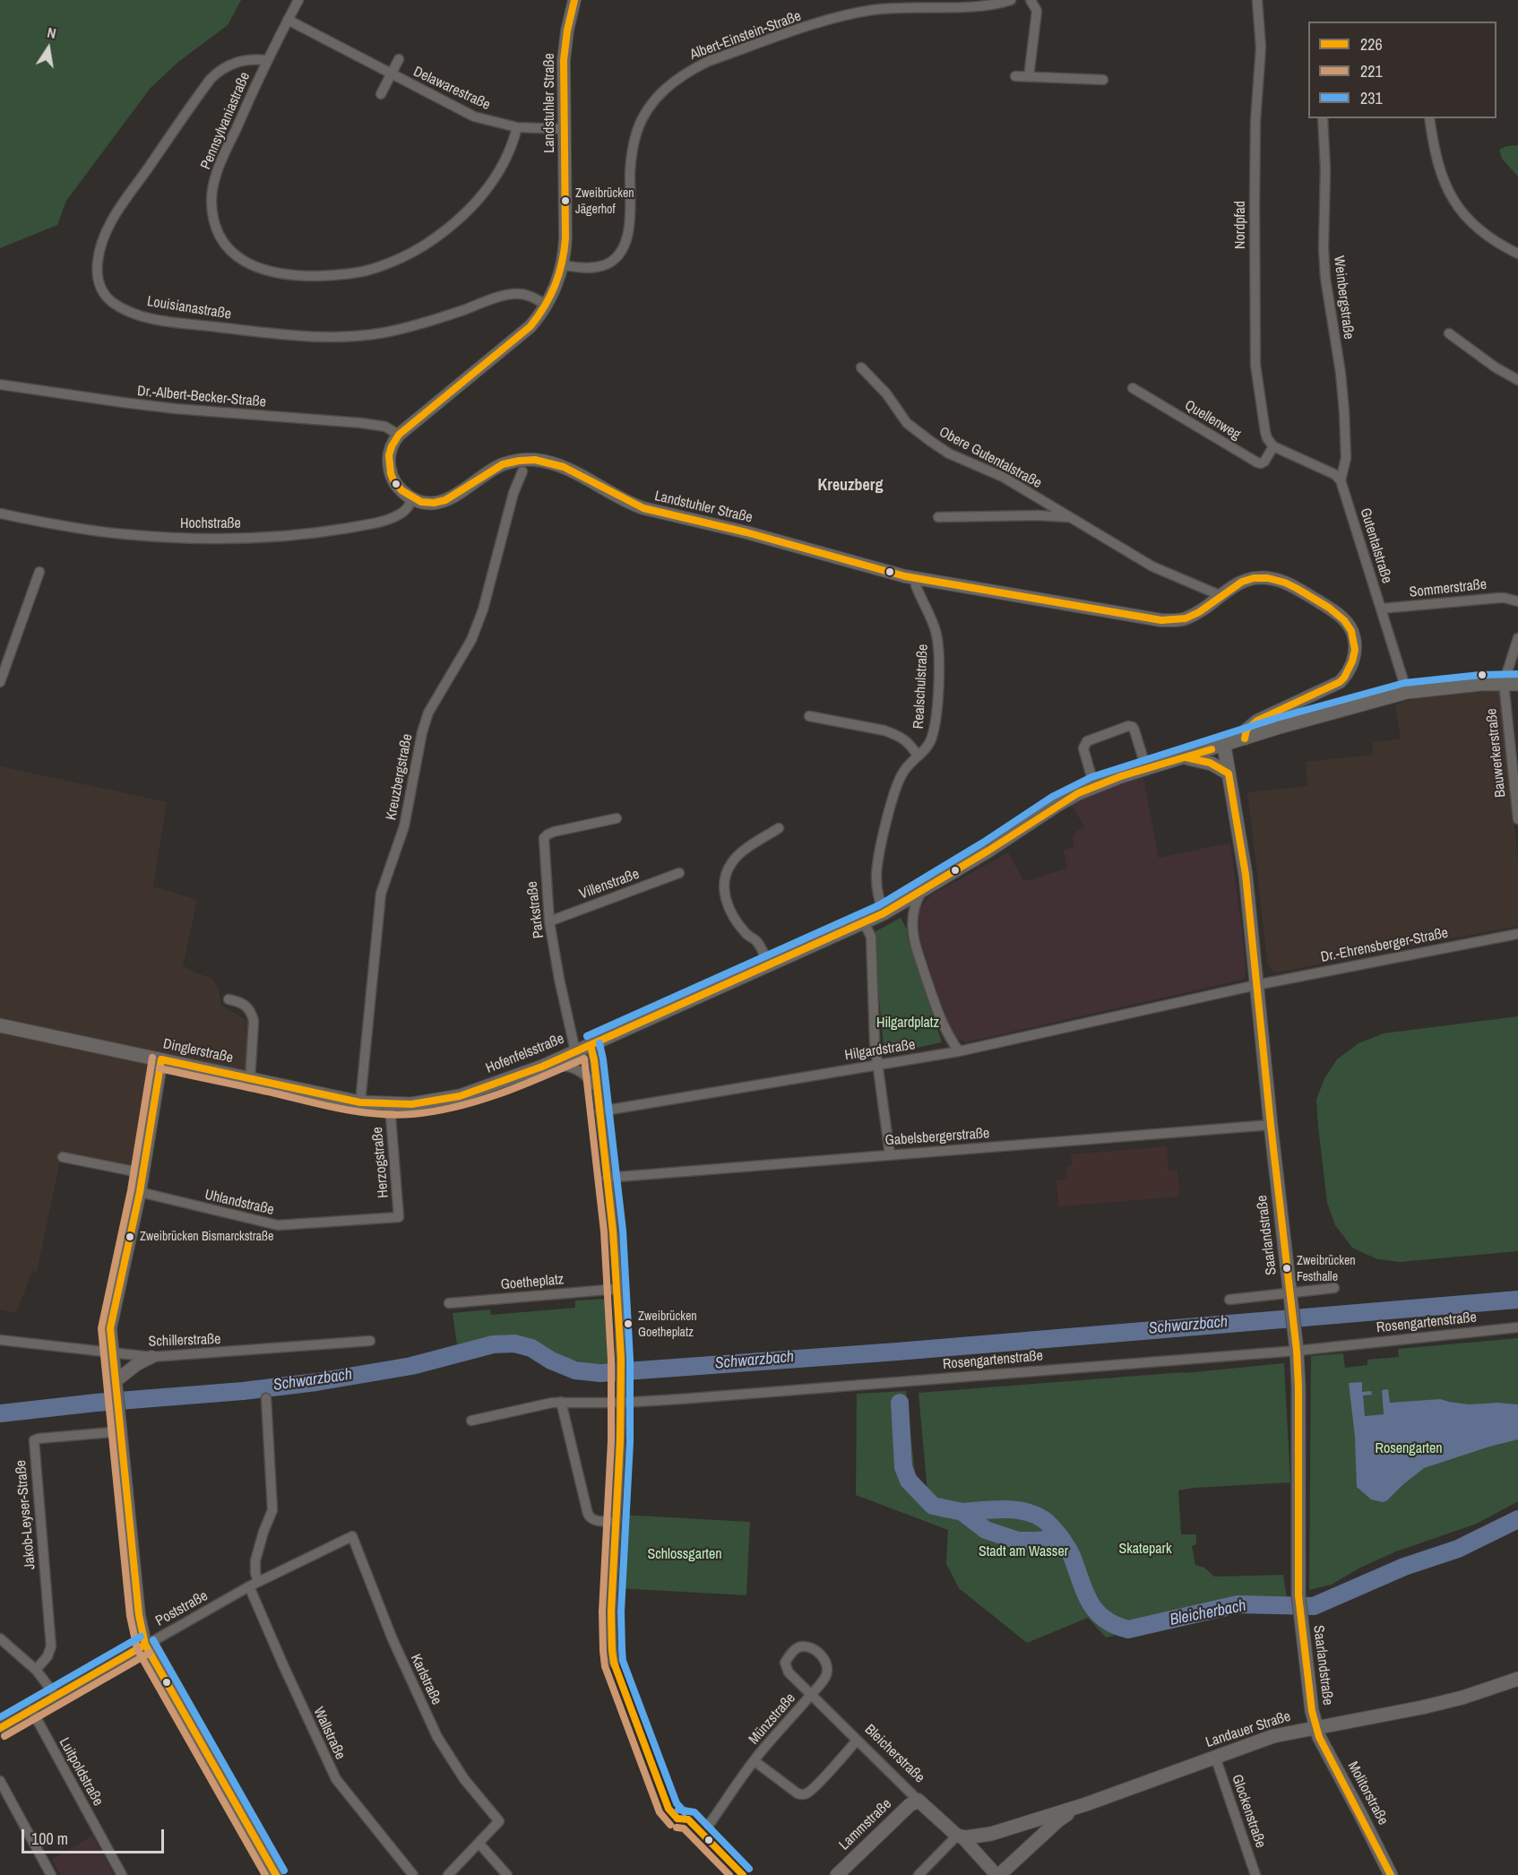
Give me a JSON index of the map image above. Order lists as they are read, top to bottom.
{
  "streets": {
    "main road": [
      "Dinglerstraße",
      "Hofenfelsstraße",
      "Saarlandstraße",
      "Landauer Straße",
      "Bleicherstraße",
      "Molitorstraße",
      "Lammstraße"
    ],
    "street": [
      "Albert-Einstein-Straße",
      "Delawarestraße",
      "Landstuhler Straße",
      "Pennsylvaniastraße",
      "Nordpfad",
      "Weinbergstraße",
      "Louisianastraße",
      "Dr.-Albert-Becker-Straße",
      "Quellenweg",
      "Obere Gutentalstraße",
      "Hochstraße",
      "Gutentalstraße",
      "Sommerstraße",
      "Realschulstraße",
      "Bauwerkerstraße",
      "Kreuzbergstraße",
      "Villenstraße",
      "Parkstraße",
      "Dr.-Ehrensberger-Straße",
      "Hilgardstraße",
      "Gabelsbergerstraße",
      "Herzogstraße",
      "Uhlandstraße",
      "Goetheplatz",
      "Rosengartenstraße",
      "Schillerstraße",
      "Jakob-Leyser-Straße",
      "Poststraße",
      "Karlstraße",
      "Münzstraße",
      "Wallstraße",
      "Luitpoldstraße",
      "Glockenstraße"
    ]
  },
  "crossings": [
    ["Albert-Einstein-Straße", "Landstuhler Straße"],
    ["Delawarestraße", "Landstuhler Straße"],
    ["Delawarestraße", "Pennsylvaniastraße"],
    ["Landstuhler Straße", "Louisianastraße"],
    ["Landstuhler Straße", "Dr.-Albert-Becker-Straße"],
    ["Landstuhler Straße", "Obere Gutentalstraße"],
    ["Landstuhler Straße", "Hochstraße"],
    ["Landstuhler Straße", "Realschulstraße"],
    ["Landstuhler Straße", "Hofenfelsstraße"],
    ["Pennsylvaniastraße", "Louisianastraße"],
    ["Nordpfad", "Quellenweg"],
    ["Weinbergstraße", "Gutentalstraße"],
    ["Gutentalstraße", "Sommerstraße"],
    ["Gutentalstraße", "Hofenfelsstraße"],
    ["Realschulstraße", "Hofenfelsstraße"],
    ["Bauwerkerstraße", "Hofenfelsstraße"],
    ["Kreuzbergstraße", "Dinglerstraße"],
    ["Villenstraße", "Parkstraße"],
    ["Parkstraße", "Hofenfelsstraße"],
    ["Dr.-Ehrensberger-Straße", "Hilgardstraße"],
    ["Dr.-Ehrensberger-Straße", "Saarlandstraße"],
    ["Hilgardstraße", "Saarlandstraße"],
    ["Dinglerstraße", "Hofenfelsstraße"],
    ["Dinglerstraße", "Herzogstraße"],
    ["Hofenfelsstraße", "Herzogstraße"],
    ["Hofenfelsstraße", "Saarlandstraße"],
    ["Gabelsbergerstraße", "Saarlandstraße"],
    ["Herzogstraße", "Uhlandstraße"],
    ["Saarlandstraße", "Rosengartenstraße"],
    ["Saarlandstraße", "Landauer Straße"],
    ["Saarlandstraße", "Molitorstraße"],
    ["Poststraße", "Karlstraße"],
    ["Poststraße", "Wallstraße"],
    ["Poststraße", "Luitpoldstraße"],
    ["Münzstraße", "Bleicherstraße"],
    ["Landauer Straße", "Bleicherstraße"],
    ["Landauer Straße", "Molitorstraße"],
    ["Landauer Straße", "Glockenstraße"],
    ["Bleicherstraße", "Lammstraße"]
  ],
  "districts": ["Kreuzberg"],
  "water": ["Schwarzbach", "Bleicherbach"],
  "parks": [
    "Hilgardplatz",
    "Rosengarten",
    "Skatepark",
    "Stadt am Wasser",
    "Schlossgarten"
  ],
  "places": [
    "Zweibrücken Jägerhof",
    "Zweibrücken Bismarckstraße",
    "Zweibrücken Festhalle",
    "Zweibrücken Goetheplatz"
  ],
  "lines": ["transit line 226", "transit line 231", "transit line 221"],
  "legend": ["226", "221", "231"],
  "scale_bar": "100 m",
  "north": "top"
}
